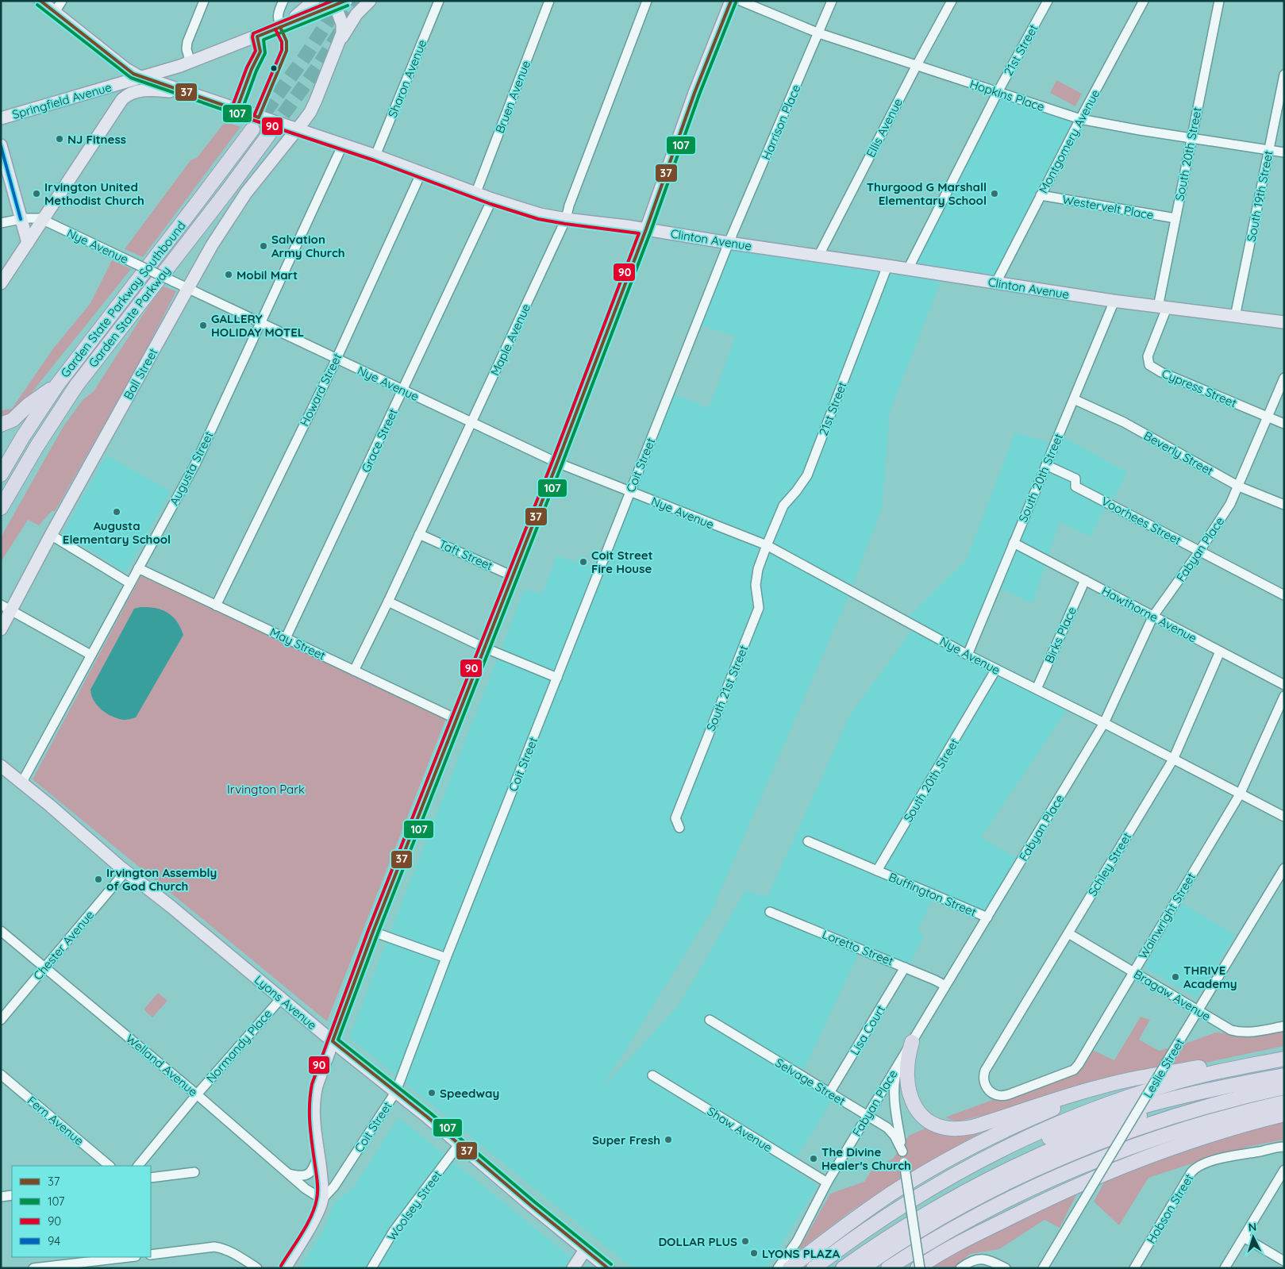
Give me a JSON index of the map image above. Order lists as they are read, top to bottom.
{
  "streets": {
    "highway": ["Garden State Parkway Southbound", "Garden State Parkway"],
    "main road": [
      "Springfield Avenue",
      "Clinton Avenue",
      "Ball Street",
      "Coit Street",
      "Lyons Avenue"
    ],
    "street": [
      "21st Street",
      "Sharon Avenue",
      "Hopkins Place",
      "Bruen Avenue",
      "Harrison Place",
      "Ellis Avenue",
      "Montgomery Avenue",
      "South 20th Street",
      "South 19th Street",
      "Westervelt Place",
      "Nye Avenue",
      "Maple Avenue",
      "Cypress Street",
      "Howard Street",
      "Grace Street",
      "Beverly Street",
      "Augusta Street",
      "Voorhees Street",
      "Fabyan Place",
      "Taft Street",
      "Hawthorne Avenue",
      "Birks Place",
      "May Street",
      "South 21st Street",
      "Schley Street",
      "Buffington Street",
      "Wainwright Street",
      "Chester Avenue",
      "Loretto Street",
      "Bragaw Avenue",
      "Lisa Court",
      "Normandy Place",
      "Welland Avenue",
      "Leslie Street",
      "Selvage Street",
      "Fern Avenue",
      "Shaw Avenue",
      "Woolsey Street",
      "Hobson Street"
    ]
  },
  "crossings": [
    ["21st Street", "Hopkins Place"],
    ["21st Street", "Clinton Avenue"],
    ["21st Street", "Nye Avenue"],
    ["21st Street", "South 21st Street"],
    ["Sharon Avenue", "Clinton Avenue"],
    ["Hopkins Place", "Harrison Place"],
    ["Hopkins Place", "Ellis Avenue"],
    ["Hopkins Place", "Montgomery Avenue"],
    ["Hopkins Place", "South 20th Street"],
    ["Hopkins Place", "South 19th Street"],
    ["Bruen Avenue", "Clinton Avenue"],
    ["Springfield Avenue", "Clinton Avenue"],
    ["Harrison Place", "Clinton Avenue"],
    ["Harrison Place", "Coit Street"],
    ["Ellis Avenue", "Clinton Avenue"],
    ["Montgomery Avenue", "Westervelt Place"],
    ["Montgomery Avenue", "Clinton Avenue"],
    ["South 20th Street", "Westervelt Place"],
    ["South 20th Street", "Clinton Avenue"],
    ["South 20th Street", "Nye Avenue"],
    ["South 20th Street", "Cypress Street"],
    ["South 20th Street", "Beverly Street"],
    ["South 20th Street", "Voorhees Street"],
    ["South 20th Street", "Hawthorne Avenue"],
    ["South 20th Street", "Buffington Street"],
    ["South 19th Street", "Clinton Avenue"],
    ["Clinton Avenue", "Maple Avenue"],
    ["Clinton Avenue", "Ball Street"],
    ["Clinton Avenue", "Cypress Street"],
    ["Clinton Avenue", "Howard Street"],
    ["Clinton Avenue", "Grace Street"],
    ["Clinton Avenue", "Coit Street"],
    ["Clinton Avenue", "Augusta Street"],
    ["Nye Avenue", "Maple Avenue"],
    ["Nye Avenue", "Ball Street"],
    ["Nye Avenue", "Howard Street"],
    ["Nye Avenue", "Grace Street"],
    ["Nye Avenue", "Coit Street"],
    ["Nye Avenue", "Augusta Street"],
    ["Nye Avenue", "Fabyan Place"],
    ["Nye Avenue", "Birks Place"],
    ["Nye Avenue", "South 21st Street"],
    ["Nye Avenue", "Schley Street"],
    ["Nye Avenue", "Wainwright Street"],
    ["Maple Avenue", "Taft Street"],
    ["Maple Avenue", "May Street"],
    ["Cypress Street", "Fabyan Place"],
    ["Howard Street", "May Street"],
    ["Grace Street", "May Street"],
    ["Beverly Street", "Fabyan Place"],
    ["Coit Street", "Lyons Avenue"],
    ["Coit Street", "Welland Avenue"],
    ["Augusta Street", "May Street"],
    ["Augusta Street", "Lyons Avenue"],
    ["Voorhees Street", "Fabyan Place"],
    ["Fabyan Place", "Hawthorne Avenue"],
    ["Fabyan Place", "Buffington Street"],
    ["Fabyan Place", "Loretto Street"],
    ["Fabyan Place", "Selvage Street"],
    ["Fabyan Place", "Shaw Avenue"],
    ["Hawthorne Avenue", "Birks Place"],
    ["Hawthorne Avenue", "Schley Street"],
    ["Schley Street", "Wainwright Street"],
    ["Schley Street", "Bragaw Avenue"],
    ["Wainwright Street", "Bragaw Avenue"],
    ["Chester Avenue", "Lyons Avenue"],
    ["Chester Avenue", "Welland Avenue"],
    ["Loretto Street", "Lisa Court"],
    ["Bragaw Avenue", "Leslie Street"],
    ["Lyons Avenue", "Normandy Place"],
    ["Lyons Avenue", "Woolsey Street"],
    ["Lisa Court", "Selvage Street"],
    ["Normandy Place", "Welland Avenue"]
  ],
  "parks": ["Irvington Park"],
  "places": [
    "NJ Fitness",
    "Irvington United Methodist Church",
    "Thurgood G Marshall Elementary School",
    "Salvation Army Church",
    "Mobil Mart",
    "GALLERY HOLIDAY MOTEL",
    "Augusta Elementary School",
    "Coit Street Fire House",
    "Irvington Assembly of God Church",
    "THRIVE Academy",
    "Speedway",
    "Super Fresh",
    "The Divine Healer's Church",
    "DOLLAR PLUS",
    "LYONS PLAZA"
  ],
  "lines": [
    "transit line 37",
    "transit line 90",
    "transit line 107",
    "transit line 94"
  ],
  "legend": [
    "37",
    "107",
    "90",
    "94"
  ],
  "north": "top"
}
